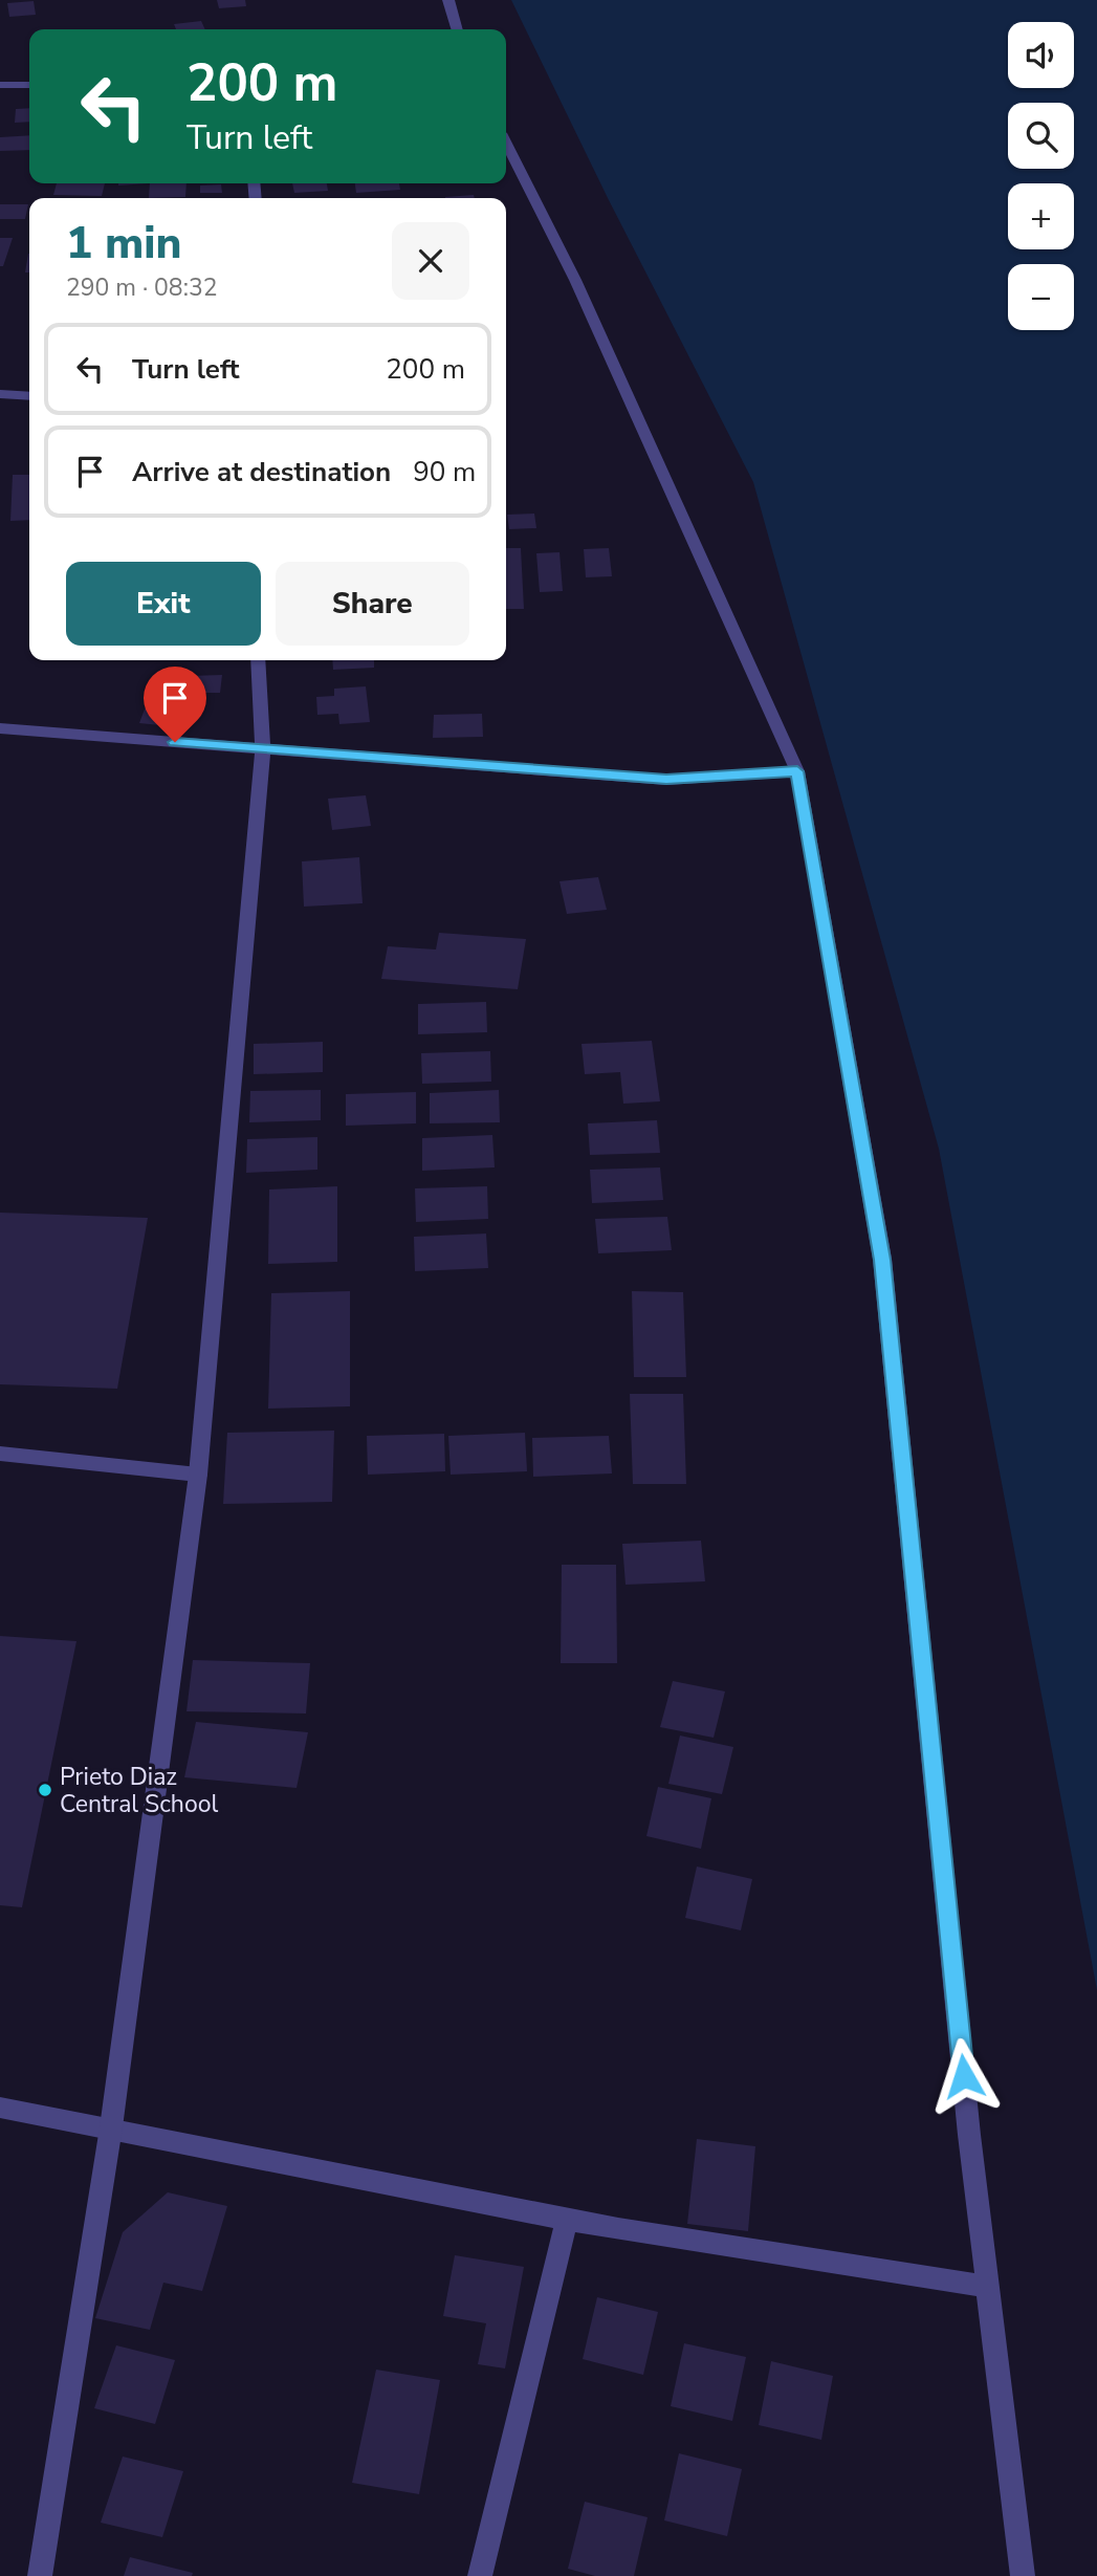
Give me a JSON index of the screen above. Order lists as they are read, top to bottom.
{
  "places": ["Prieto Diaz Central School"],
  "page": {
    "map_buttons": ["+", "−"],
    "turn": ["200 m", "Turn left"],
    "heading": ["1 min", "290 m · 08:32"],
    "list": [
      {
        "name": "Turn left",
        "value": "200 m"
      },
      {
        "name": "Arrive at destination",
        "value": "90 m"
      }
    ],
    "buttons": ["Exit", "Share"]
  }
}
